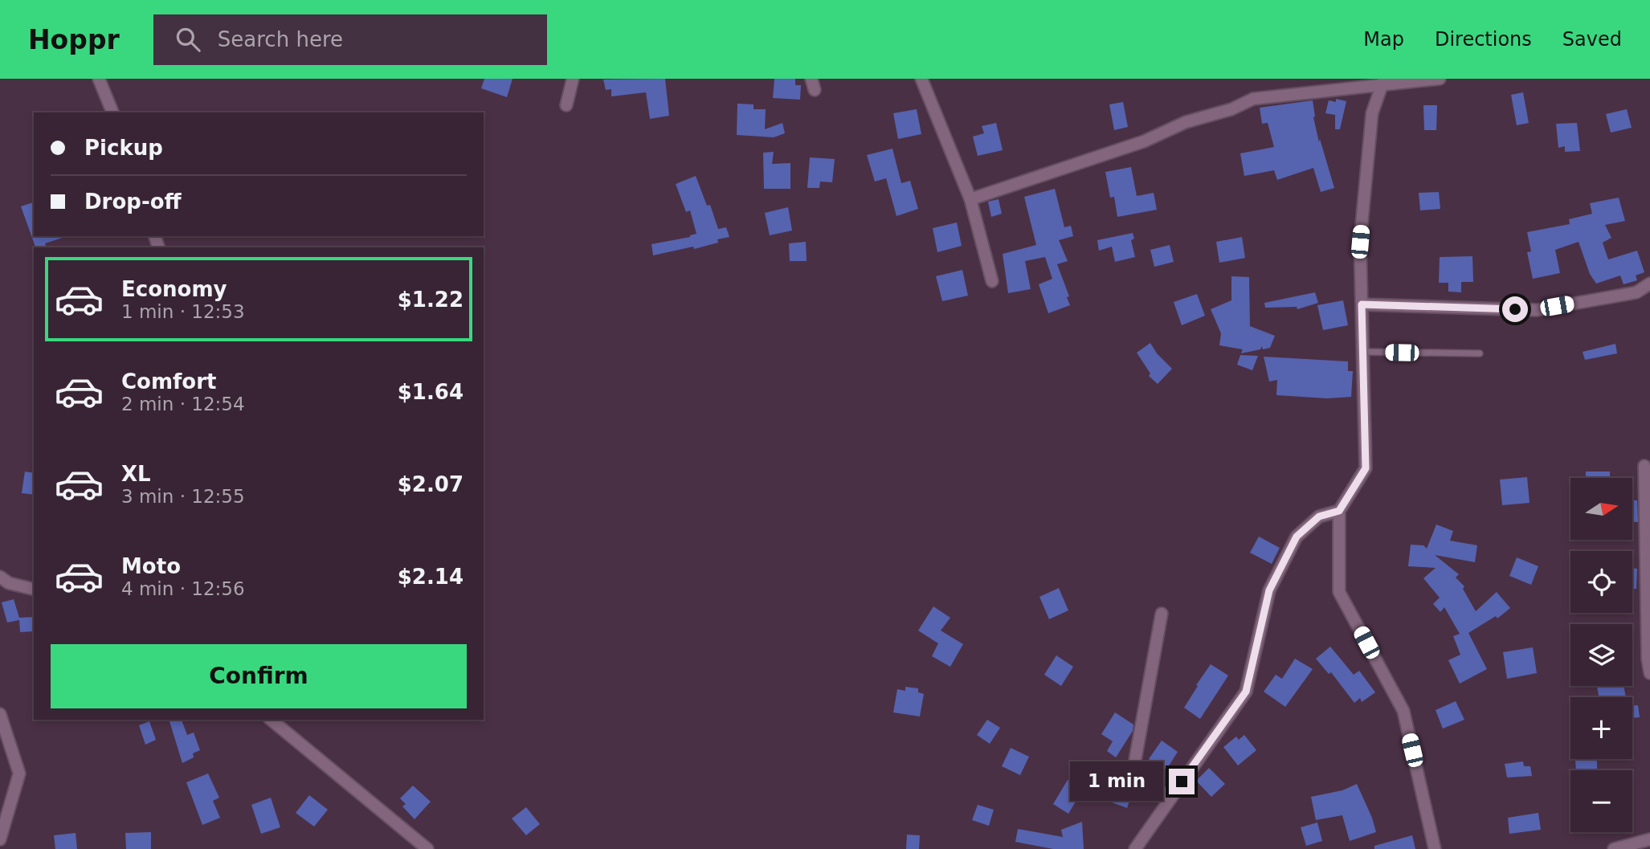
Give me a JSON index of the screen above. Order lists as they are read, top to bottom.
{
  "north": "right",
  "page": {
    "header": "Hoppr",
    "search": "Search here",
    "nav": ["Map", "Directions", "Saved"],
    "banner": ["Pickup", "Drop-off"],
    "list": [
      {
        "name": "Economy",
        "note": "1 min · 12:53",
        "value": "$1.22"
      },
      {
        "name": "Comfort",
        "note": "2 min · 12:54",
        "value": "$1.64"
      },
      {
        "name": "XL",
        "note": "3 min · 12:55",
        "value": "$2.07"
      },
      {
        "name": "Moto",
        "note": "4 min · 12:56",
        "value": "$2.14"
      }
    ],
    "map_buttons": ["+", "−"],
    "buttons": "Confirm",
    "bubble": "1 min"
  }
}
